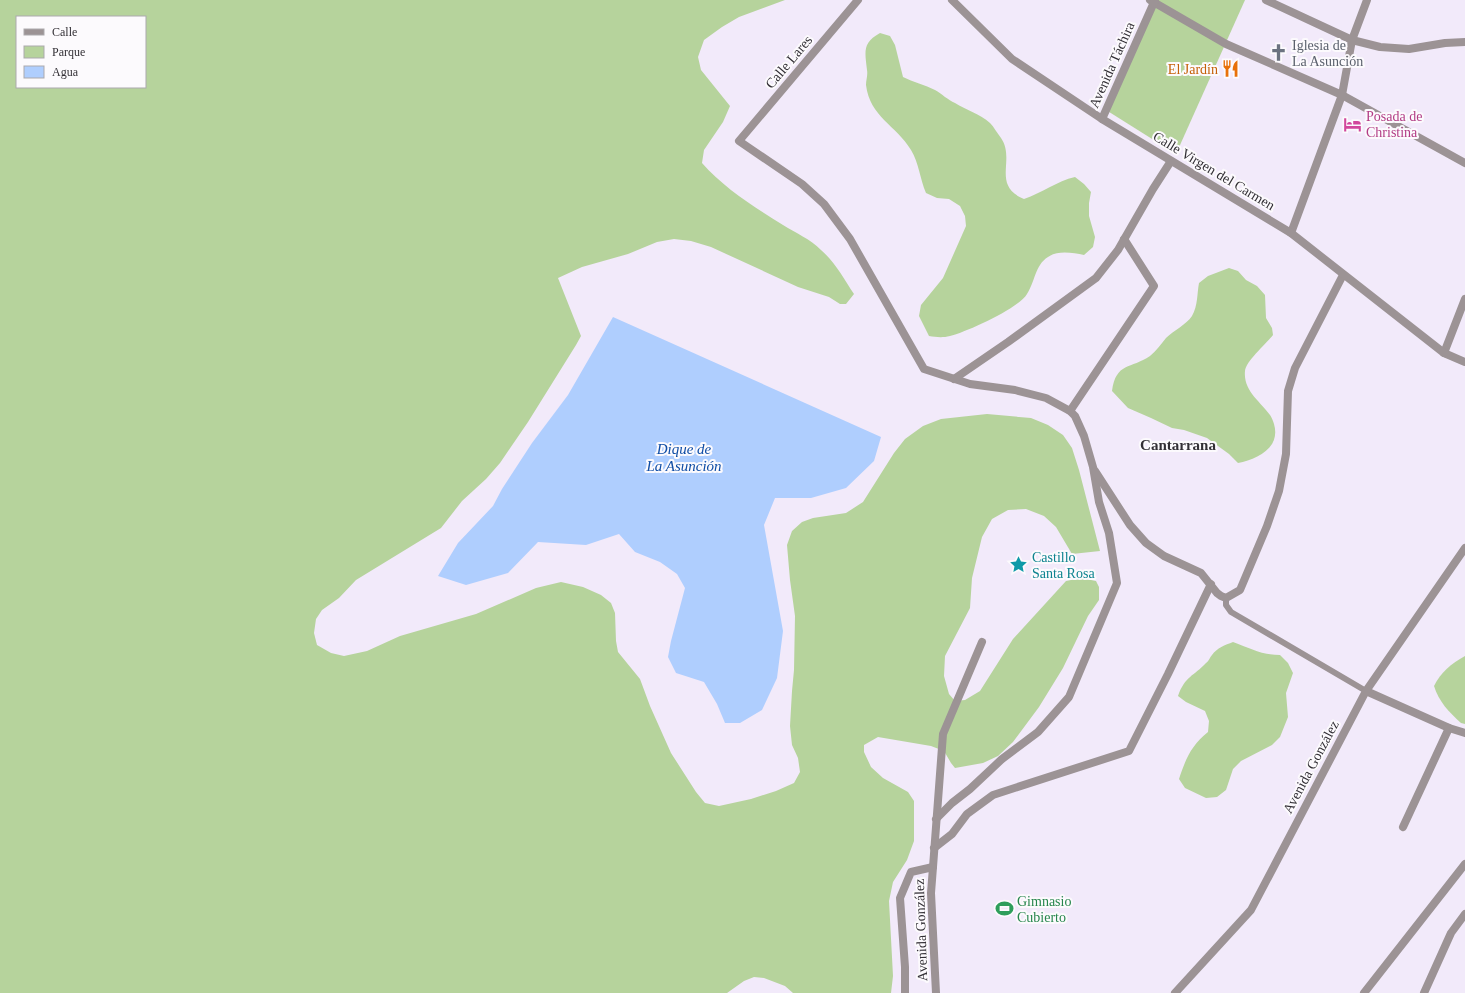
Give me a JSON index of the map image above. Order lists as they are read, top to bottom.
{
  "streets": {
    "street": [
      "Calle Lares",
      "Avenida Táchira",
      "Calle Virgen del Carmen",
      "Avenida González"
    ]
  },
  "crossings": [
    ["Avenida Táchira", "Calle Virgen del Carmen"]
  ],
  "districts": ["Cantarrana"],
  "water": ["Dique de La Asunción"],
  "places": {
    "church": ["Iglesia de La Asunción"],
    "restaurant": ["El Jardín"],
    "hotel": ["Posada de Christina"],
    "place": ["Castillo Santa Rosa"],
    "sports": ["Gimnasio Cubierto"]
  },
  "legend": ["Calle", "Parque", "Agua"]
}
